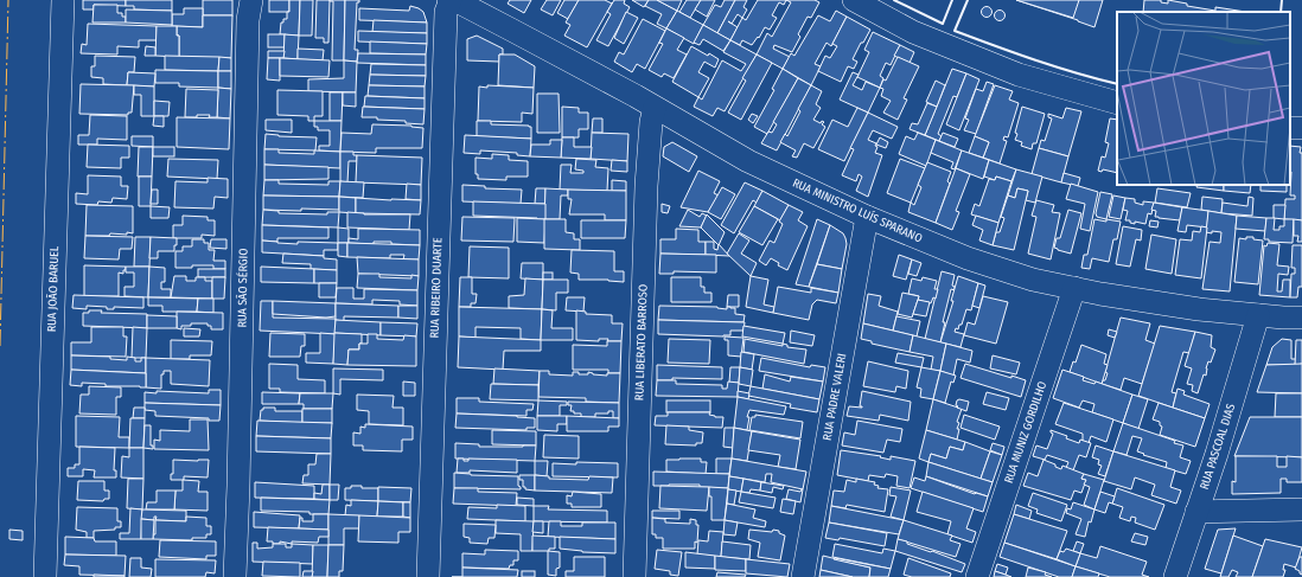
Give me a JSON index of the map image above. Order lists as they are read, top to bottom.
{
  "streets": {
    "street": [
      "RUA MINISTRO LUÍS SPARANO",
      "RUA SÃO SÉRGIO",
      "RUA RIBEIRO DUARTE",
      "RUA JOÃO BARUEL",
      "RUA LIBERATO BARROSO",
      "RUA PADRE VALERI",
      "RUA MUNIZ GORDILHO",
      "RUA PASCOAL DIAS"
    ]
  },
  "crossings": [
    ["RUA MINISTRO LUÍS SPARANO", "RUA RIBEIRO DUARTE"],
    ["RUA MINISTRO LUÍS SPARANO", "RUA LIBERATO BARROSO"],
    ["RUA MINISTRO LUÍS SPARANO", "RUA PADRE VALERI"],
    ["RUA MINISTRO LUÍS SPARANO", "RUA MUNIZ GORDILHO"],
    ["RUA MINISTRO LUÍS SPARANO", "RUA PASCOAL DIAS"]
  ]
}
